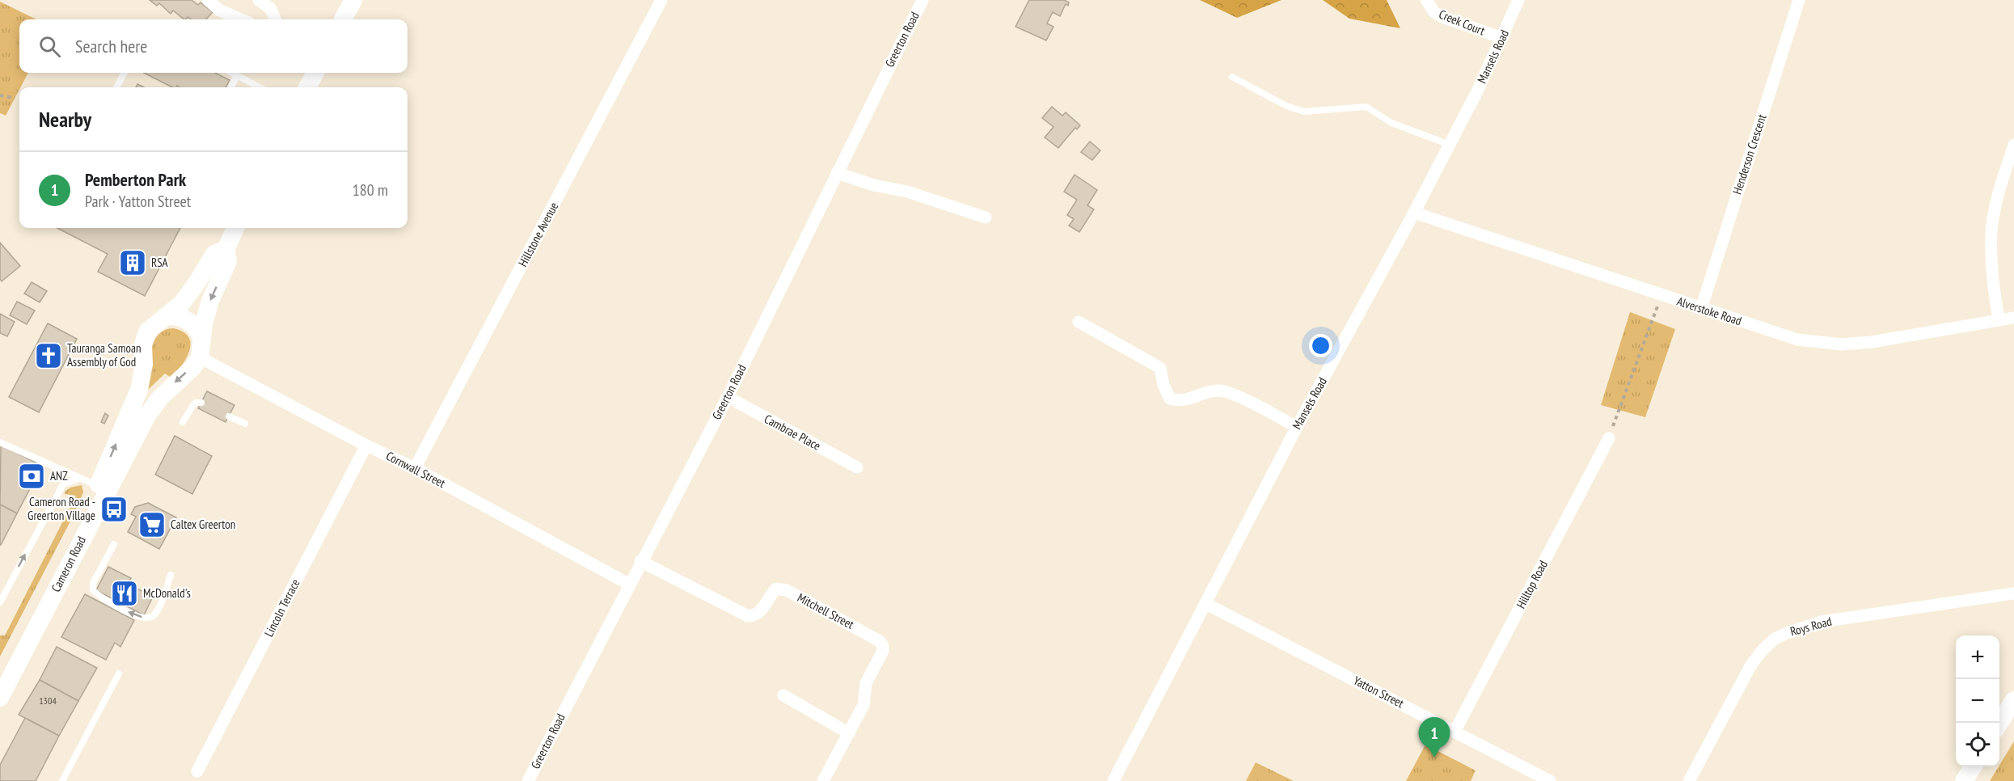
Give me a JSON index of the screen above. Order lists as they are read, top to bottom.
{
  "streets": {
    "main road": ["Cameron Road"],
    "street": [
      "Creek Court",
      "Greerton Road",
      "Mansels Road",
      "Henderson Crescent",
      "Hillstone Avenue",
      "Alverstoke Road",
      "Cambrae Place",
      "Cornwall Street",
      "Hilltop Road",
      "Lincoln Terrace",
      "Mitchell Street",
      "Roys Road",
      "Yatton Street"
    ]
  },
  "crossings": [
    ["Creek Court", "Mansels Road"],
    ["Greerton Road", "Cambrae Place"],
    ["Greerton Road", "Cornwall Street"],
    ["Greerton Road", "Mitchell Street"],
    ["Mansels Road", "Alverstoke Road"],
    ["Mansels Road", "Yatton Street"],
    ["Henderson Crescent", "Alverstoke Road"],
    ["Hillstone Avenue", "Cornwall Street"],
    ["Cornwall Street", "Cameron Road"],
    ["Cornwall Street", "Lincoln Terrace"],
    ["Hilltop Road", "Yatton Street"]
  ],
  "places": {
    "building": ["RSA"],
    "church": ["Tauranga Samoan Assembly of God"],
    "bank": ["ANZ"],
    "bus stop": ["Cameron Road - Greerton Village"],
    "supermarket": ["Caltex Greerton"],
    "restaurant": ["McDonald's"]
  },
  "house_numbers": ["1304"],
  "page": {
    "search": "Search here",
    "heading": "Nearby",
    "list": [
      {
        "mark": "1",
        "name": "Pemberton Park",
        "note": "Park · Yatton Street",
        "value": "180 m"
      }
    ],
    "map_buttons": ["+", "−"],
    "pins": "1"
  }
}
